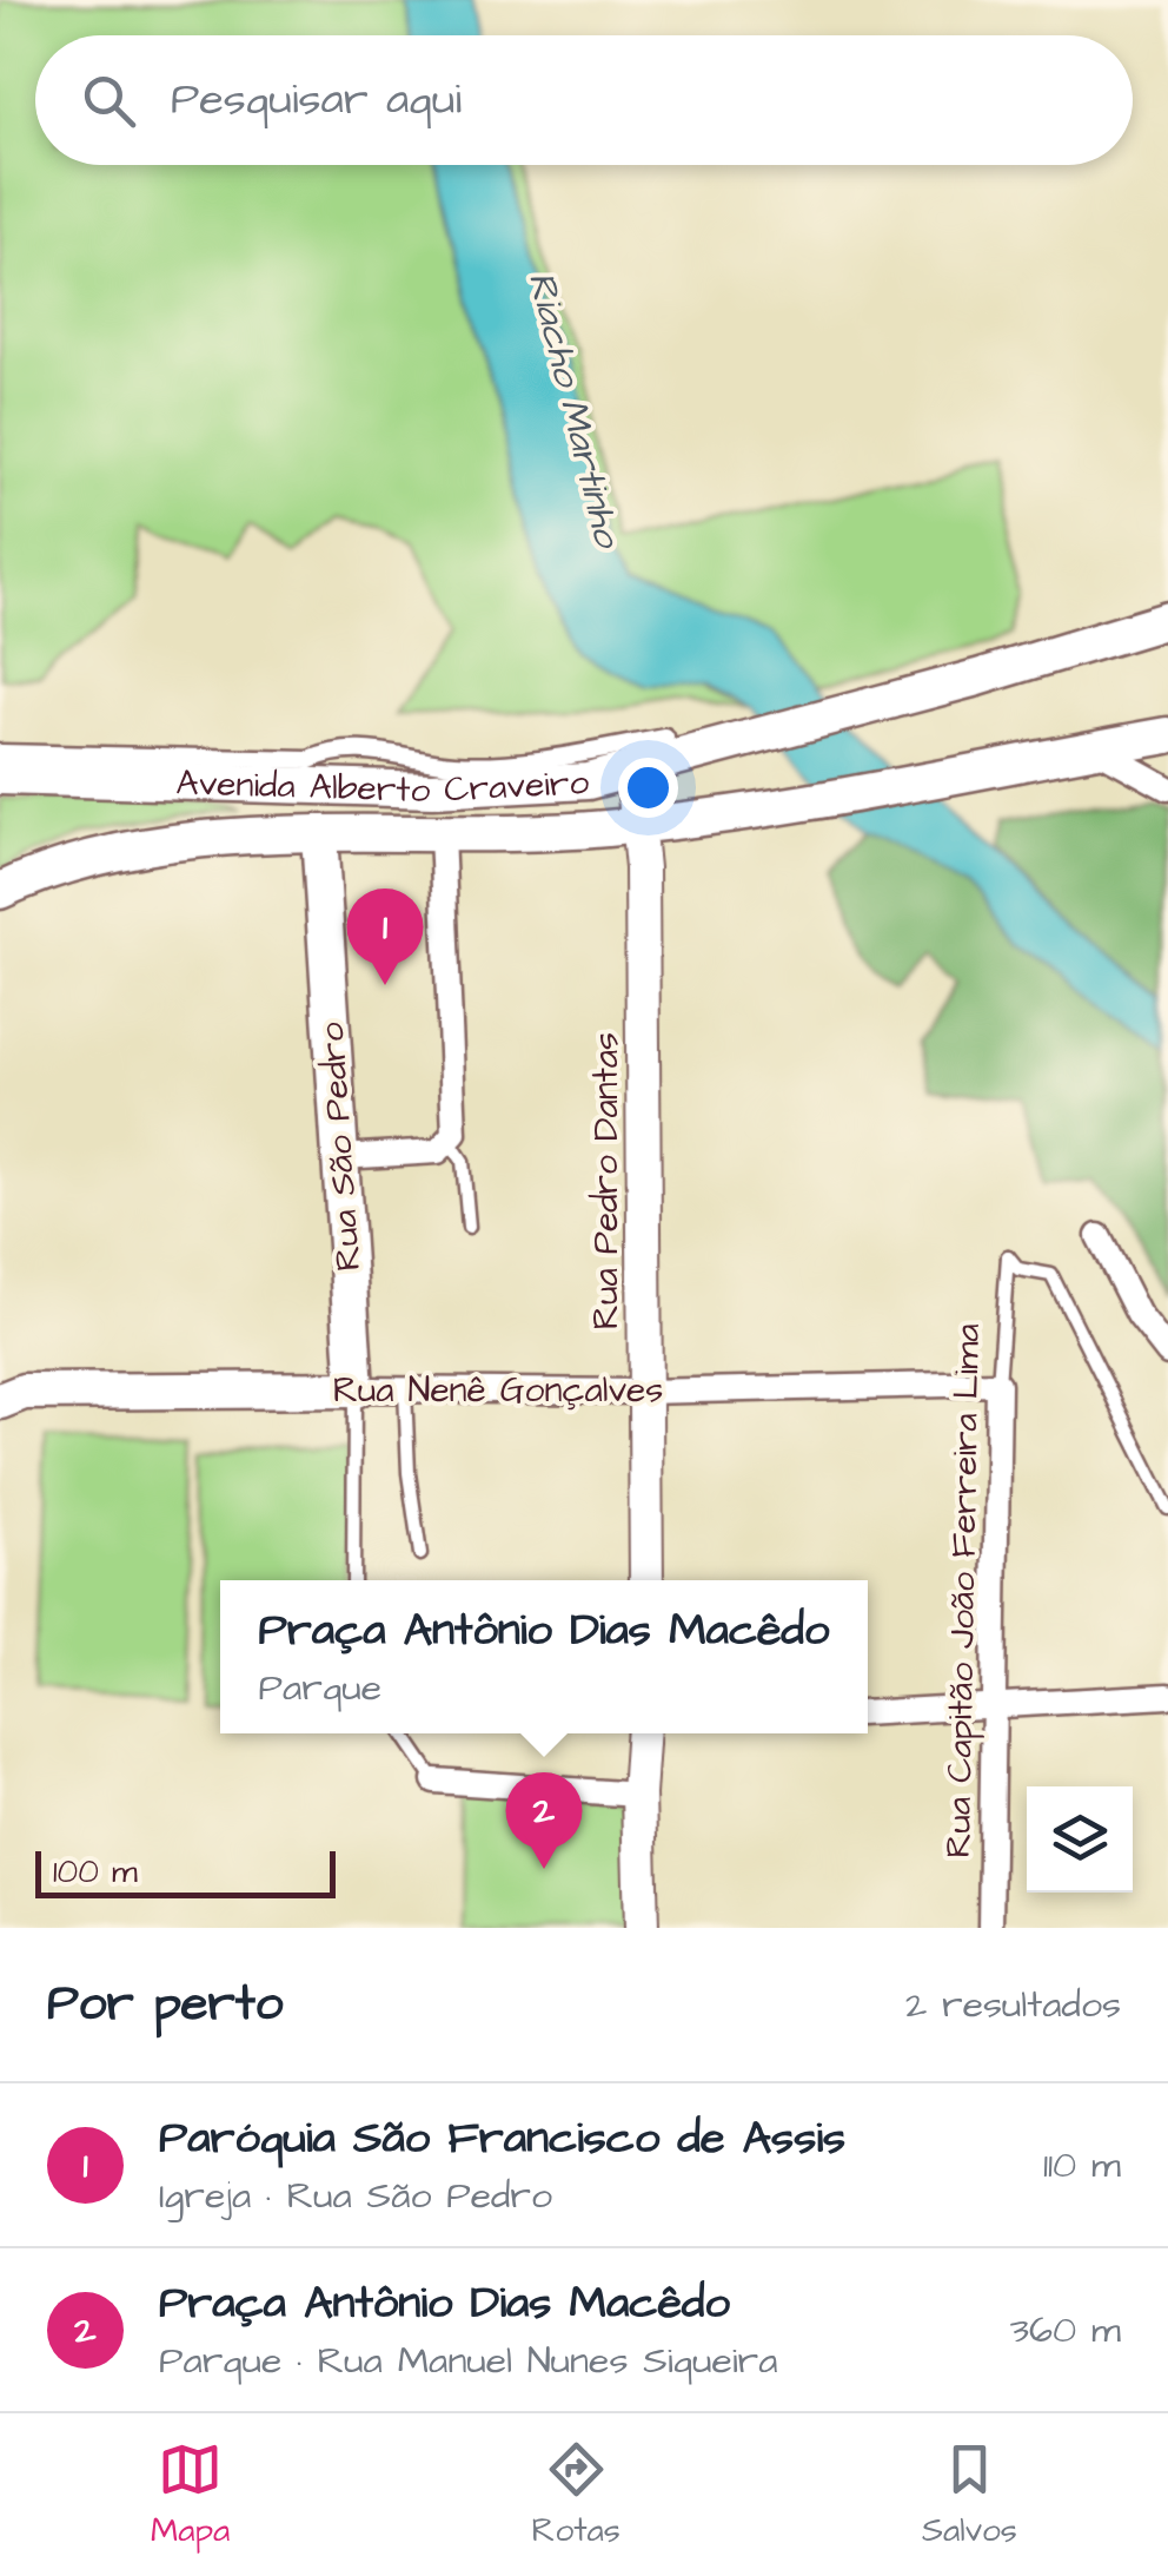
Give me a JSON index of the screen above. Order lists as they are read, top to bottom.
{
  "streets": {
    "main road": [
      "Avenida Alberto Craveiro",
      "Rua São Pedro",
      "Rua Pedro Dantas",
      "Rua Nenê Gonçalves"
    ],
    "street": ["Rua Capitão João Ferreira Lima"]
  },
  "crossings": [
    ["Avenida Alberto Craveiro", "Rua São Pedro"],
    ["Avenida Alberto Craveiro", "Rua Pedro Dantas"],
    ["Rua São Pedro", "Rua Nenê Gonçalves"],
    ["Rua Pedro Dantas", "Rua Nenê Gonçalves"],
    ["Rua Nenê Gonçalves", "Rua Capitão João Ferreira Lima"]
  ],
  "water": ["Riacho Martinho"],
  "scale_bar": "100 m",
  "page": {
    "search": "Pesquisar aqui",
    "pins": ["1", "2"],
    "popup": ["Praça Antônio Dias Macêdo", "Parque"],
    "scale": "100 m",
    "heading": ["Por perto", "2 resultados"],
    "list": [
      {
        "mark": "1",
        "name": "Paróquia São Francisco de Assis",
        "note": "Igreja · Rua São Pedro",
        "value": "110 m"
      },
      {
        "mark": "2",
        "name": "Praça Antônio Dias Macêdo",
        "note": "Parque · Rua Manuel Nunes Siqueira",
        "value": "360 m"
      }
    ],
    "nav": ["Mapa", "Rotas", "Salvos"]
  }
}
